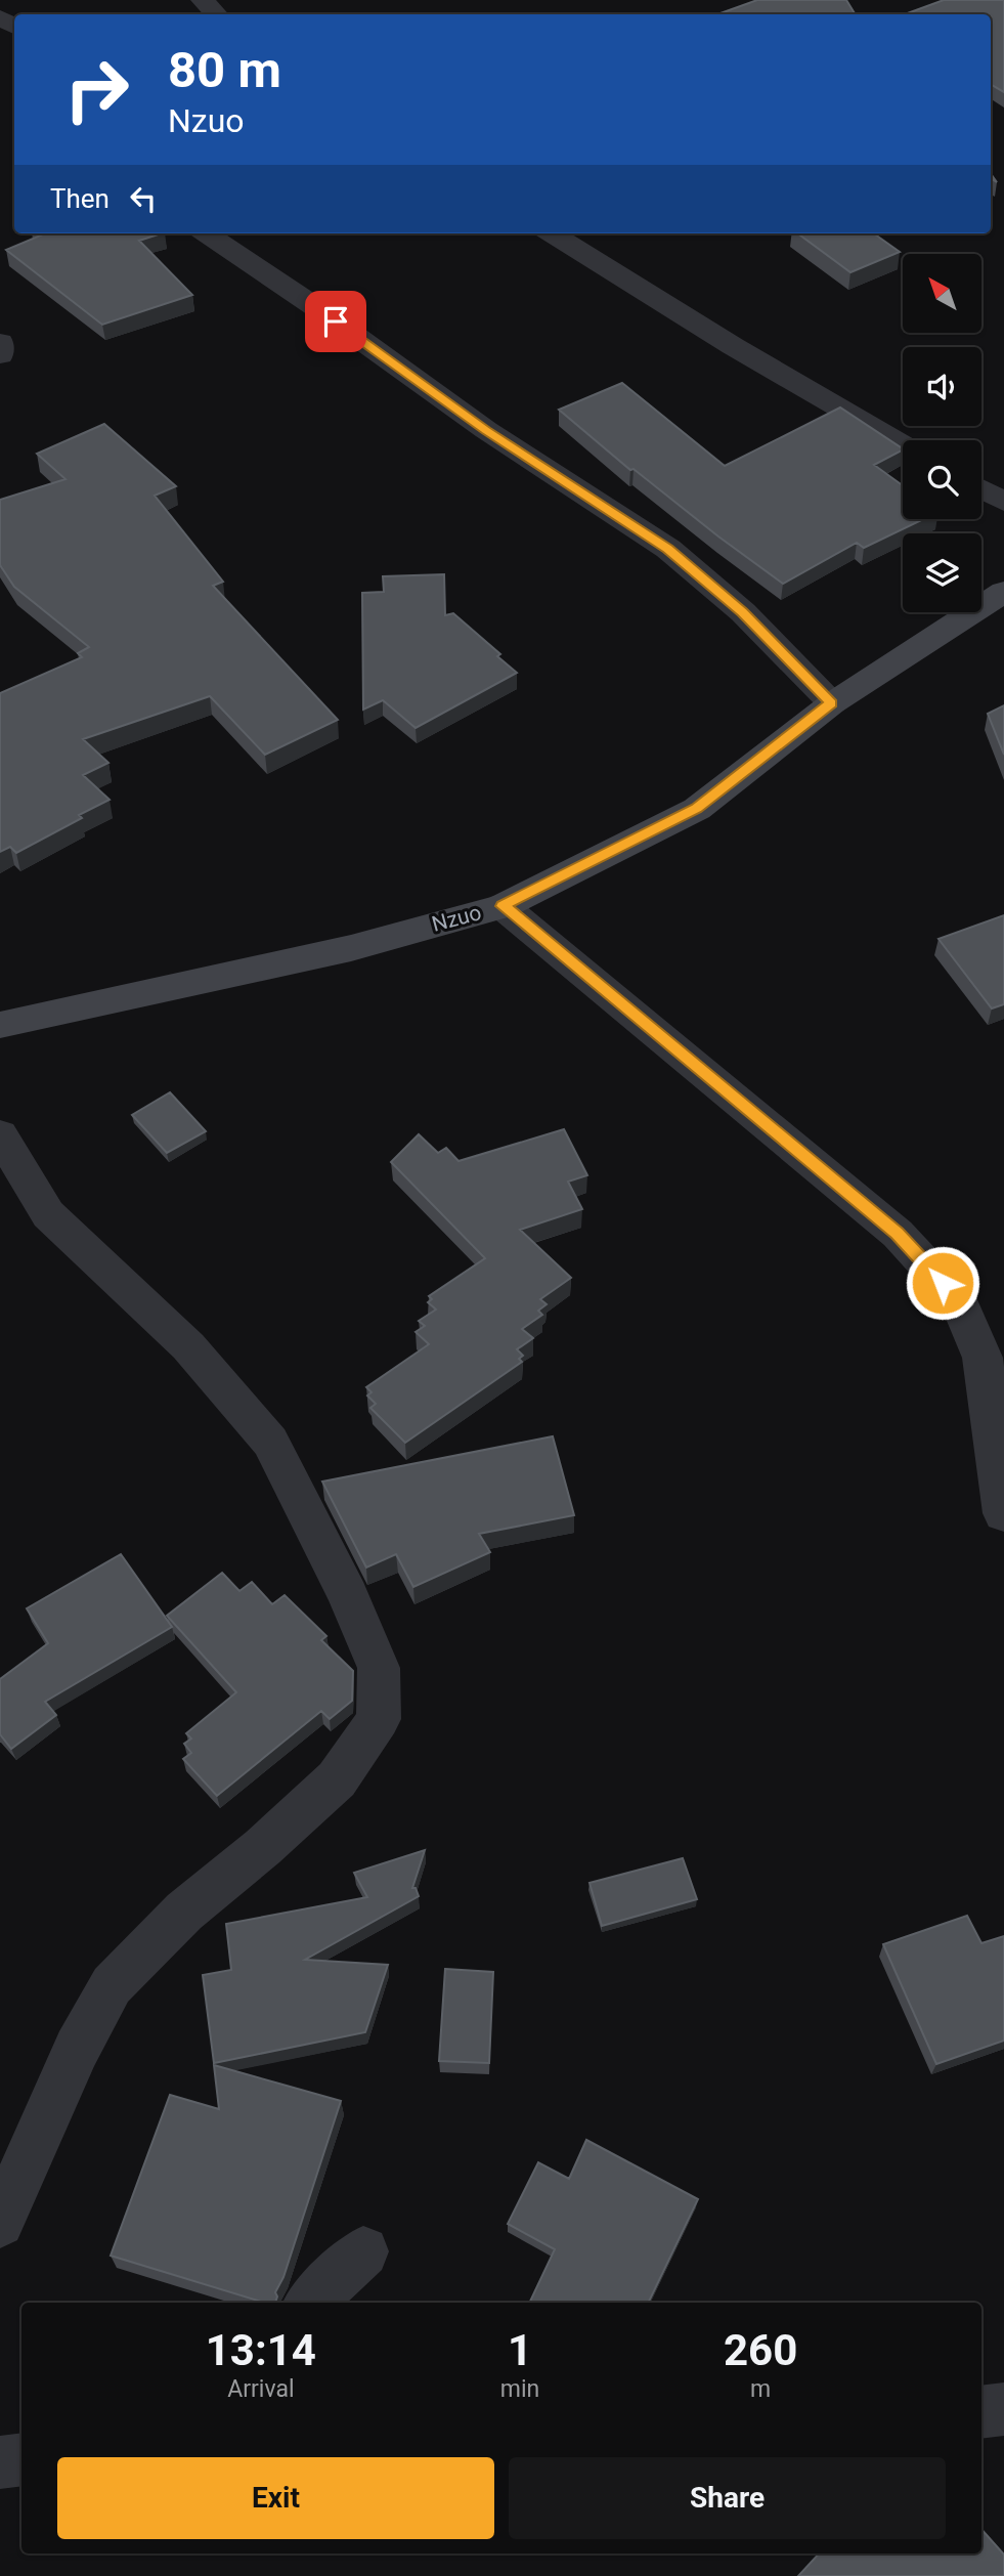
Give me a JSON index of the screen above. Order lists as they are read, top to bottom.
{
  "streets": {
    "street": ["Nzuo"]
  },
  "north": "top left",
  "page": {
    "turn": ["80 m", "Nzuo"],
    "then": "Then",
    "eta": [
      "13:14",
      "Arrival",
      "1",
      "min",
      "260",
      "m"
    ],
    "buttons": ["Exit", "Share"]
  }
}
